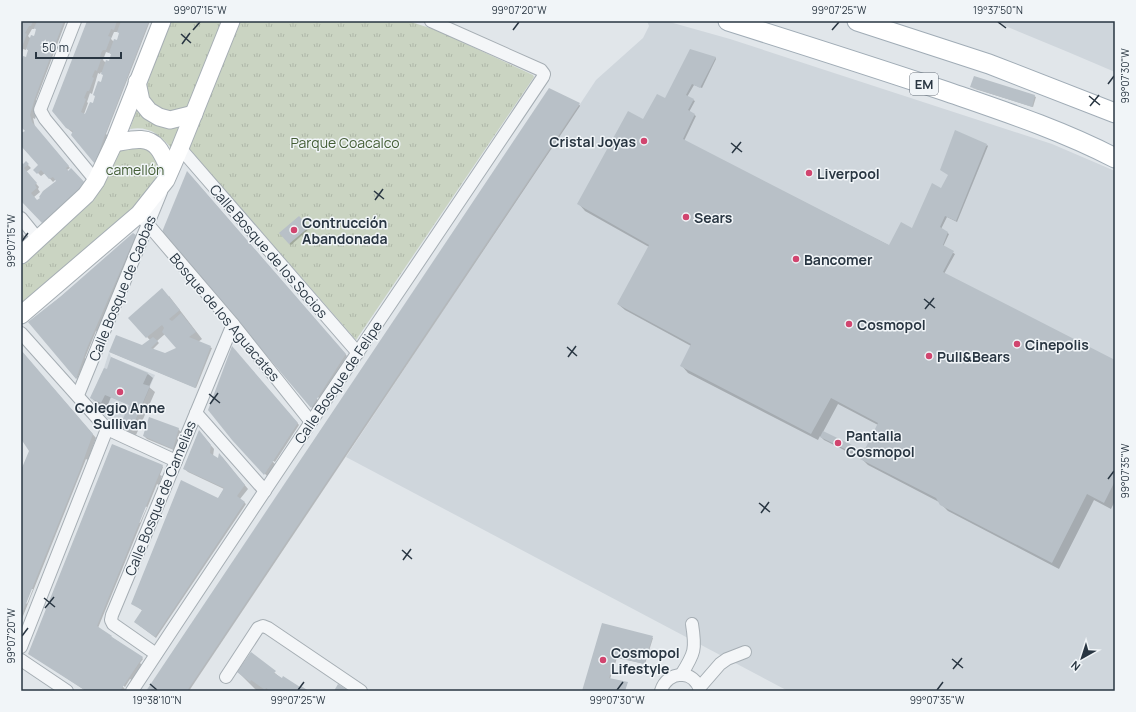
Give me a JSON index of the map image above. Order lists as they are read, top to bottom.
{
  "streets": {
    "main road": ["EM"],
    "street": [
      "Calle Bosque de los Socios",
      "Calle Bosque de Caobas",
      "Bosque de los Aguacates",
      "Calle Bosque de Felipe",
      "Calle Bosque de Camelias"
    ]
  },
  "crossings": [
    ["Calle Bosque de los Socios", "Calle Bosque de Felipe"],
    ["Calle Bosque de Caobas", "Bosque de los Aguacates"],
    ["Bosque de los Aguacates", "Calle Bosque de Felipe"],
    ["Bosque de los Aguacates", "Calle Bosque de Camelias"],
    ["Calle Bosque de Felipe", "Calle Bosque de Camelias"]
  ],
  "parks": ["Parque Coacalco", "camellón"],
  "places": [
    "Cristal Joyas",
    "Liverpool",
    "Sears",
    "Contrucción Abandonada",
    "Bancomer",
    "Cosmopol",
    "Cinepolis",
    "Pull&Bears",
    "Colegio Anne Sullivan",
    "Pantalla Cosmopol",
    "Cosmopol Lifestyle"
  ],
  "scale_bar": "50 m",
  "north": "bottom left",
  "coordinates": [
    "99°07'15\"W",
    "99°07'20\"W",
    "99°07'25\"W",
    "19°37'50\"N",
    "99°07'30\"W",
    "99°07'35\"W",
    "19°38'10\"N"
  ]
}
